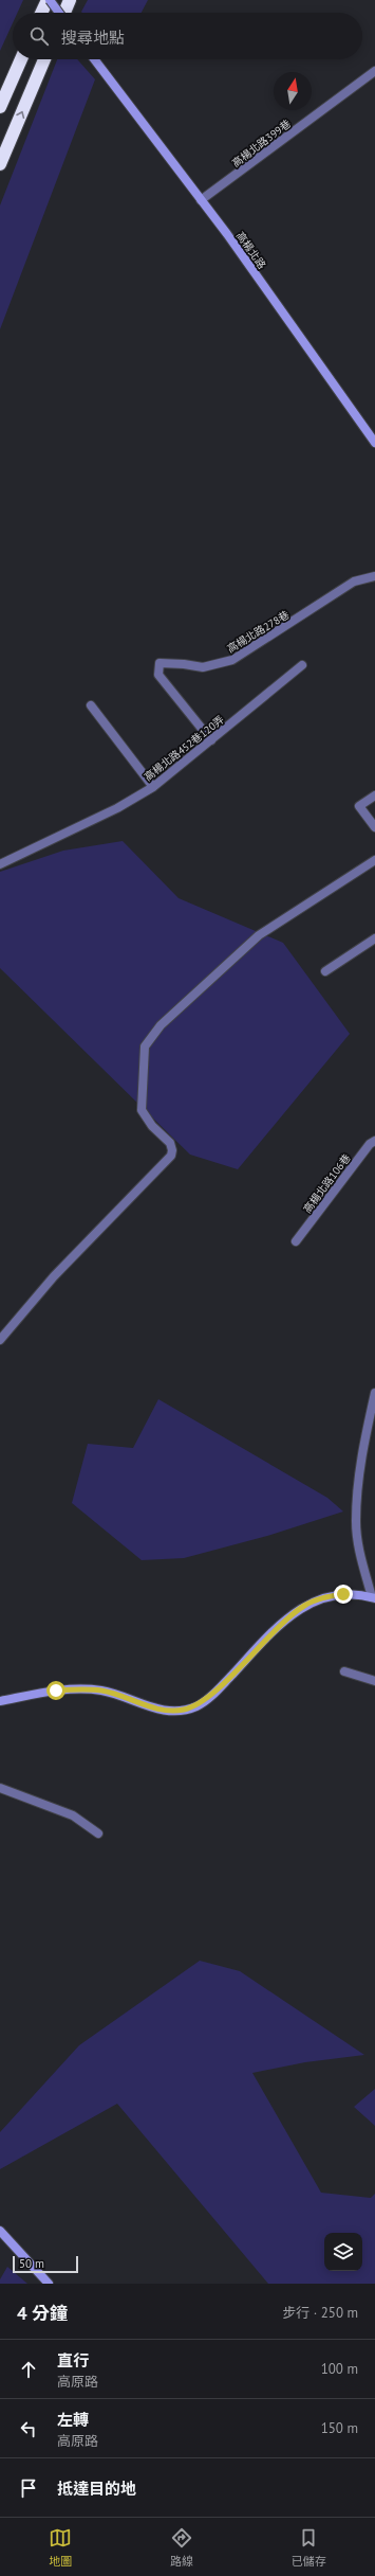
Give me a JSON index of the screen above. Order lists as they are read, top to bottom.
{
  "streets": {
    "street": [
      "高楊北路399巷",
      "高楊北路",
      "高楊北路278巷",
      "高楊北路452巷120弄",
      "高楊北路106巷"
    ]
  },
  "crossings": [
    ["高楊北路399巷", "高楊北路"],
    ["高楊北路278巷", "高楊北路452巷120弄"]
  ],
  "scale_bar": "50 m",
  "north": "top",
  "page": {
    "search": "搜尋地點",
    "scale": "50 m",
    "heading": ["4 分鐘", "步行 · 250 m"],
    "list": [
      ["直行", "高原路", "100 m"],
      ["左轉", "高原路", "150 m"],
      "抵達目的地"
    ],
    "nav": ["地圖", "路線", "已儲存"]
  }
}
